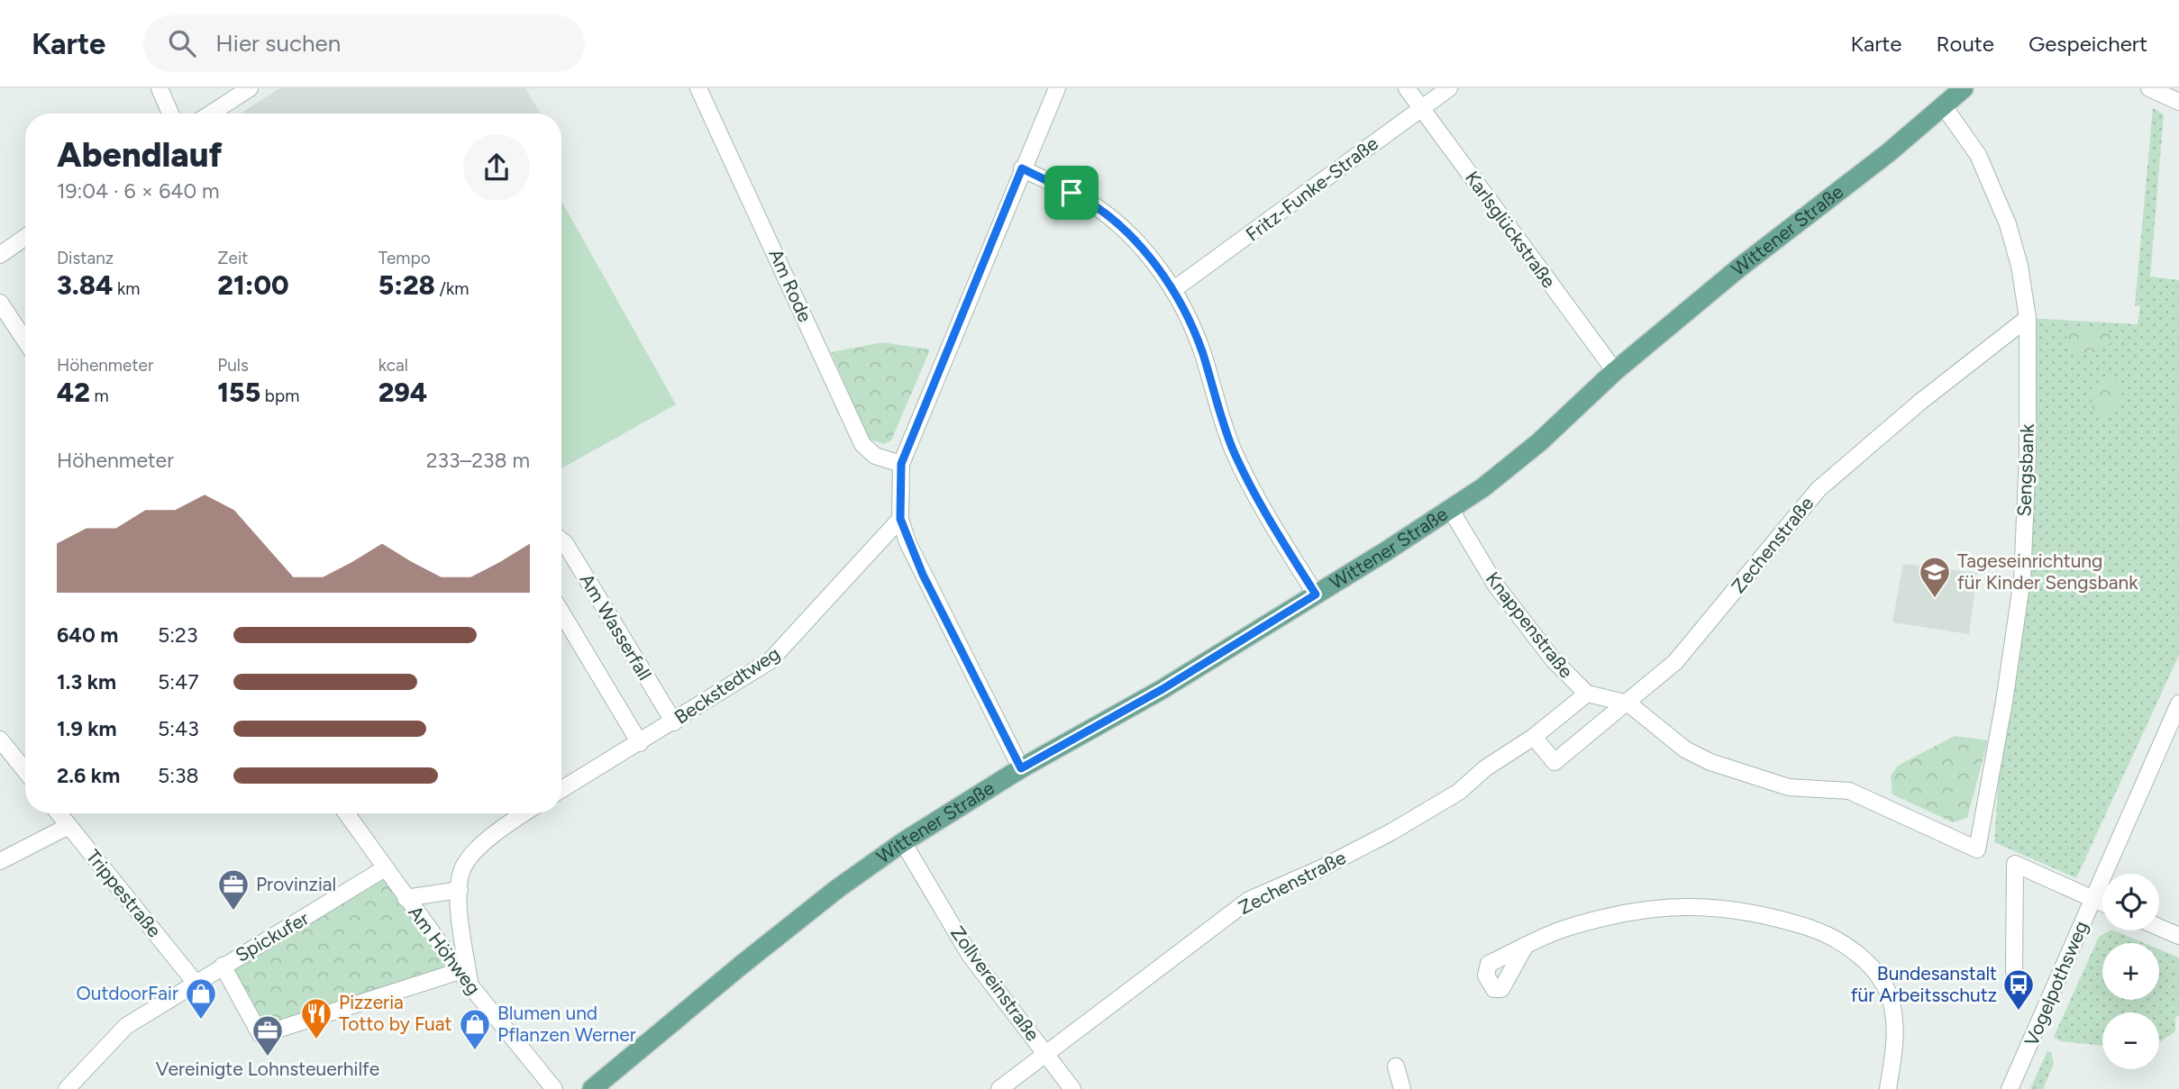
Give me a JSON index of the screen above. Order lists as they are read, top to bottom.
{
  "streets": {
    "main road": ["Wittener Straße"],
    "street": [
      "Fritz-Funke-Straße",
      "Karlsglückstraße",
      "Am Rode",
      "Sengsbank",
      "Zechenstraße",
      "Knappenstraße",
      "Am Wasserfall",
      "Beckstedtweg",
      "Trippestraße",
      "Spickufer",
      "Am Höhweg",
      "Zollvereinstraße",
      "Vogelpothsweg"
    ]
  },
  "crossings": [
    ["Fritz-Funke-Straße", "Karlsglückstraße"],
    ["Karlsglückstraße", "Wittener Straße"],
    ["Wittener Straße", "Sengsbank"],
    ["Wittener Straße", "Knappenstraße"],
    ["Wittener Straße", "Zollvereinstraße"],
    ["Sengsbank", "Zechenstraße"],
    ["Sengsbank", "Knappenstraße"],
    ["Zechenstraße", "Knappenstraße"],
    ["Zechenstraße", "Zollvereinstraße"],
    ["Am Wasserfall", "Beckstedtweg"],
    ["Trippestraße", "Spickufer"],
    ["Spickufer", "Am Höhweg"]
  ],
  "places": {
    "school or university": ["Tageseinrichtung für Kinder Sengsbank"],
    "office": ["Provinzial", "Vereinigte Lohnsteuerhilfe"],
    "bus stop": ["Bundesanstalt für Arbeitsschutz"],
    "shop": ["OutdoorFair", "Blumen und Pflanzen Werner"],
    "restaurant": ["Pizzeria Totto by Fuat"]
  },
  "page": {
    "header": "Karte",
    "search": "Hier suchen",
    "nav": ["Karte", "Route", "Gespeichert"],
    "heading": ["Abendlauf", "19:04 · 6 × 640 m"],
    "stats": [
      ["Distanz", "3.84 km"],
      ["Zeit", "21:00"],
      ["Tempo", "5:28 /km"],
      ["Höhenmeter", "42 m"],
      ["Puls", "155 bpm"],
      ["kcal", "294"]
    ],
    "chart": ["Höhenmeter", "233–238 m"],
    "list": [
      {
        "name": "640 m",
        "note": "5:23"
      },
      {
        "name": "1.3 km",
        "note": "5:47"
      },
      {
        "name": "1.9 km",
        "note": "5:43"
      },
      {
        "name": "2.6 km",
        "note": "5:38"
      }
    ],
    "map_buttons": ["+", "−"]
  }
}
